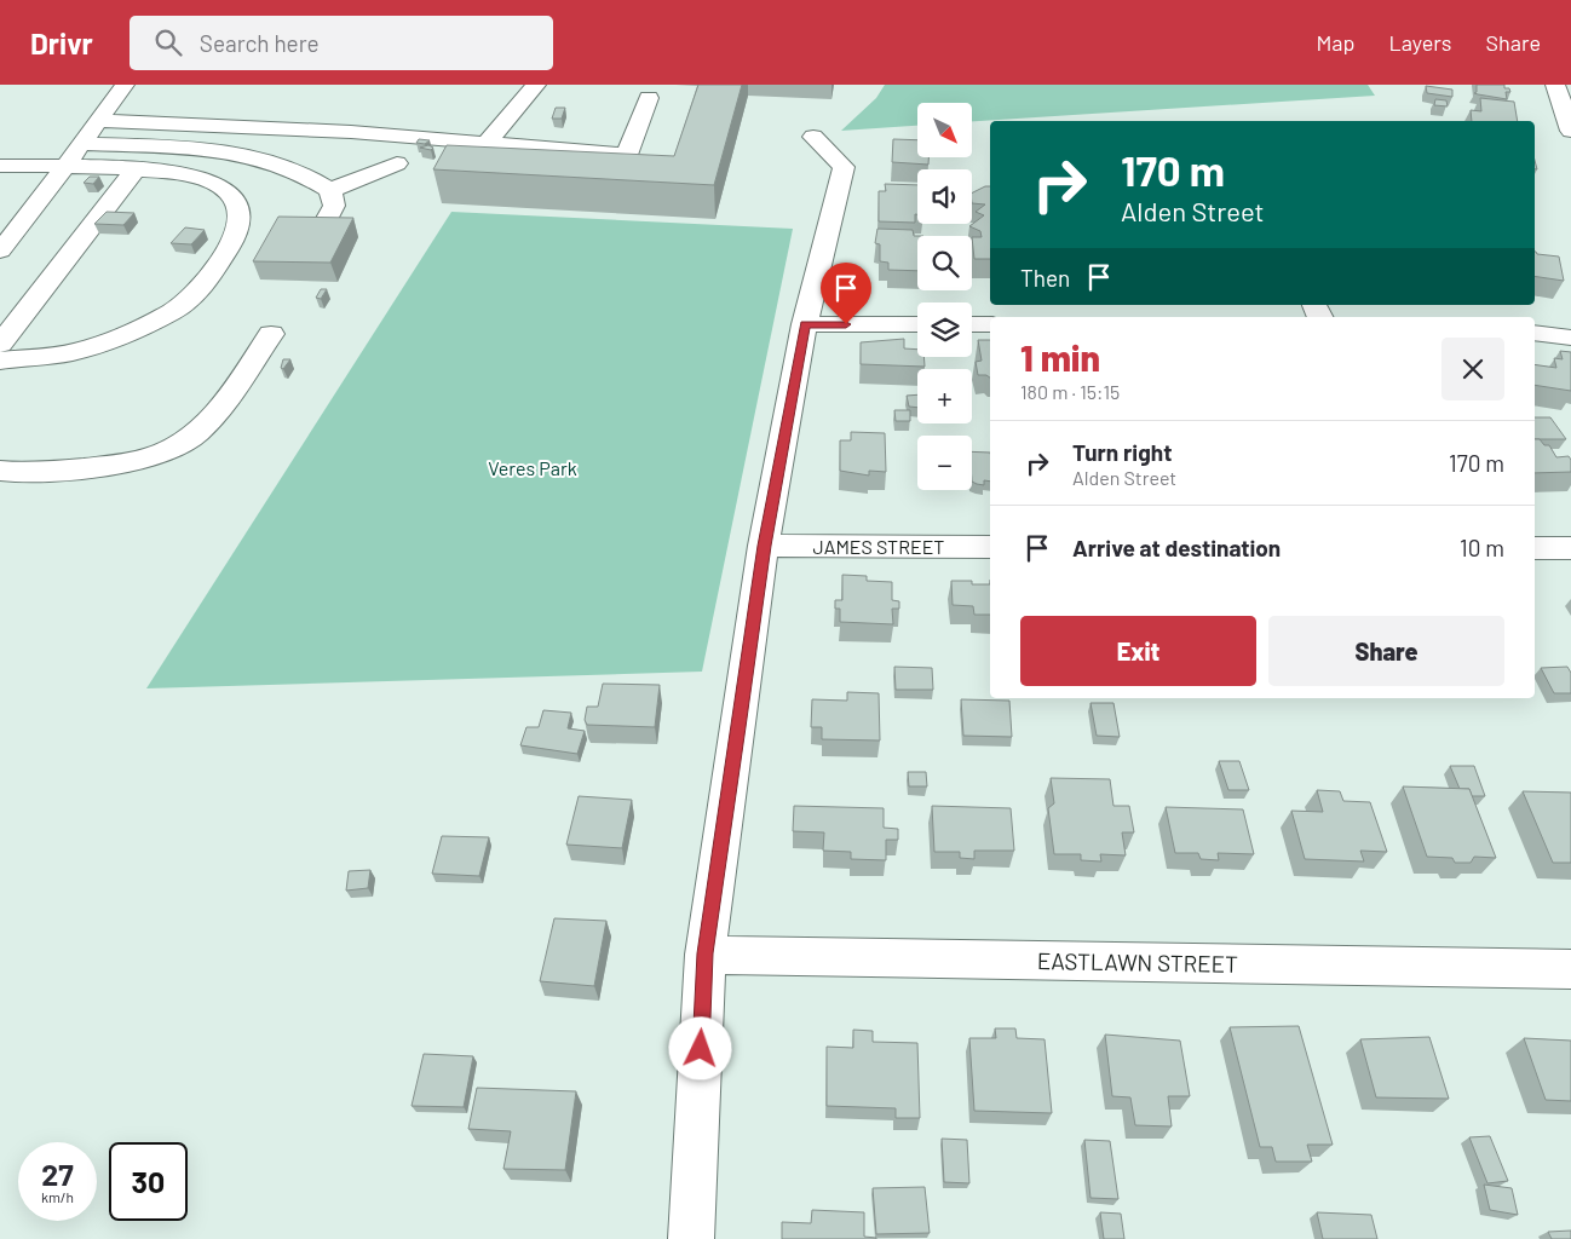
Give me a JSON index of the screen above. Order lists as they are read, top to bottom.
{
  "streets": {
    "street": ["JAMES STREET", "EASTLAWN STREET"]
  },
  "parks": ["Veres Park"],
  "north": "bottom right",
  "page": {
    "header": "Drivr",
    "search": "Search here",
    "nav": ["Map", "Layers", "Share"],
    "map_buttons": ["+", "−"],
    "turn": ["170 m", "Alden Street"],
    "then": "Then",
    "heading": ["1 min", "180 m · 15:15"],
    "list": [
      {
        "name": "Turn right",
        "note": "Alden Street",
        "value": "170 m"
      },
      {
        "name": "Arrive at destination",
        "value": "10 m"
      }
    ],
    "buttons": ["Exit", "Share"],
    "speed": "27 km/h",
    "limit": "30"
  }
}
